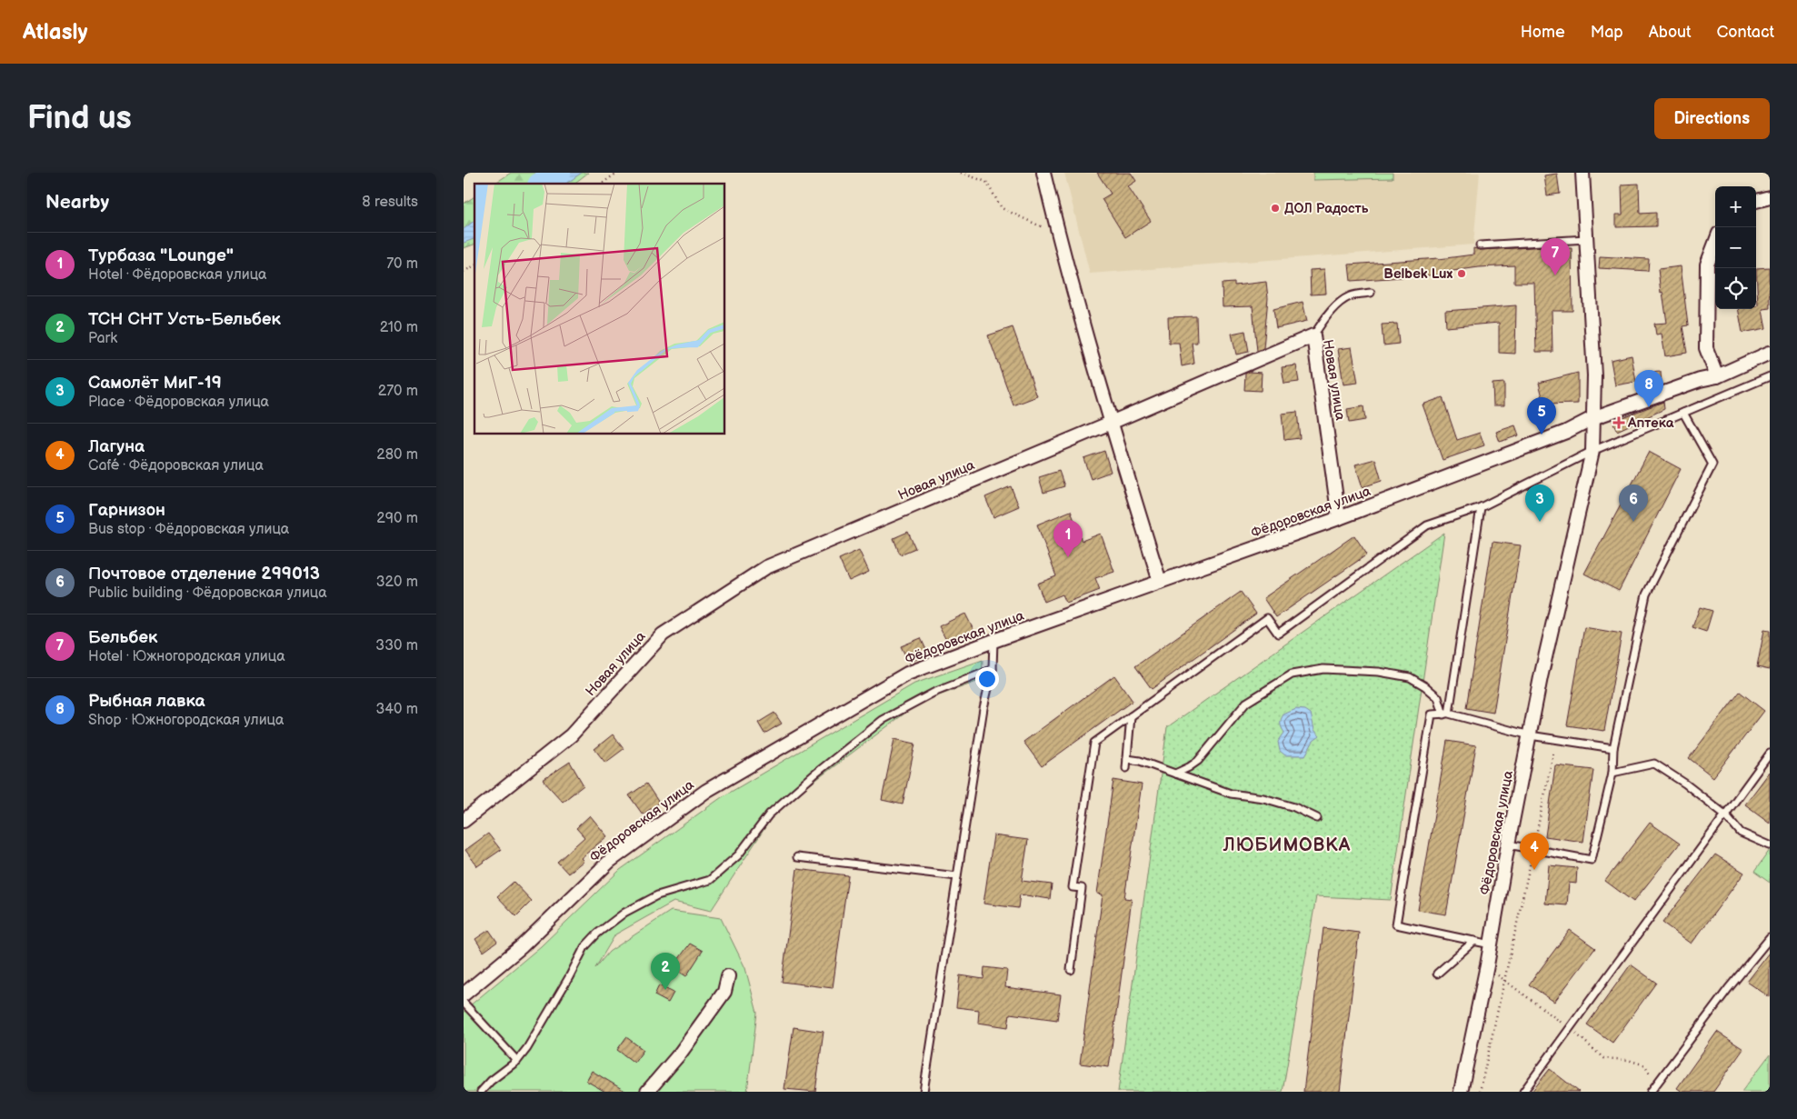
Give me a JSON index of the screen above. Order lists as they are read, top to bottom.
{
  "streets": {
    "street": ["Новая улица", "Фёдоровская улица"]
  },
  "crossings": [
    ["Новая улица", "Фёдоровская улица"]
  ],
  "districts": ["ЛЮБИМОВКА"],
  "places": {
    "other": ["ДОЛ Радость", "Belbek Lux"],
    "health": ["Аптека"]
  },
  "page": {
    "header": "Atlasly",
    "nav": [
      "Home",
      "Map",
      "About",
      "Contact"
    ],
    "buttons": "Directions",
    "title": "Find us",
    "heading": ["Nearby", "8 results"],
    "map_buttons": ["+", "−"],
    "list": [
      {
        "mark": "1",
        "name": "Турбаза \"Lounge\"",
        "note": "Hotel · Фёдоровская улица",
        "value": "70 m"
      },
      {
        "mark": "2",
        "name": "ТСН СНТ Усть-Бельбек",
        "note": "Park",
        "value": "210 m"
      },
      {
        "mark": "3",
        "name": "Самолёт МиГ-19",
        "note": "Place · Фёдоровская улица",
        "value": "270 m"
      },
      {
        "mark": "4",
        "name": "Лагуна",
        "note": "Café · Фёдоровская улица",
        "value": "280 m"
      },
      {
        "mark": "5",
        "name": "Гарнизон",
        "note": "Bus stop · Фёдоровская улица",
        "value": "290 m"
      },
      {
        "mark": "6",
        "name": "Почтовое отделение 299013",
        "note": "Public building · Фёдоровская улица",
        "value": "320 m"
      },
      {
        "mark": "7",
        "name": "Бельбек",
        "note": "Hotel · Южногородская улица",
        "value": "330 m"
      },
      {
        "mark": "8",
        "name": "Рыбная лавка",
        "note": "Shop · Южногородская улица",
        "value": "340 m"
      }
    ],
    "pins": [
      "7",
      "8",
      "5",
      "3",
      "6",
      "1",
      "4",
      "2"
    ]
  }
}
